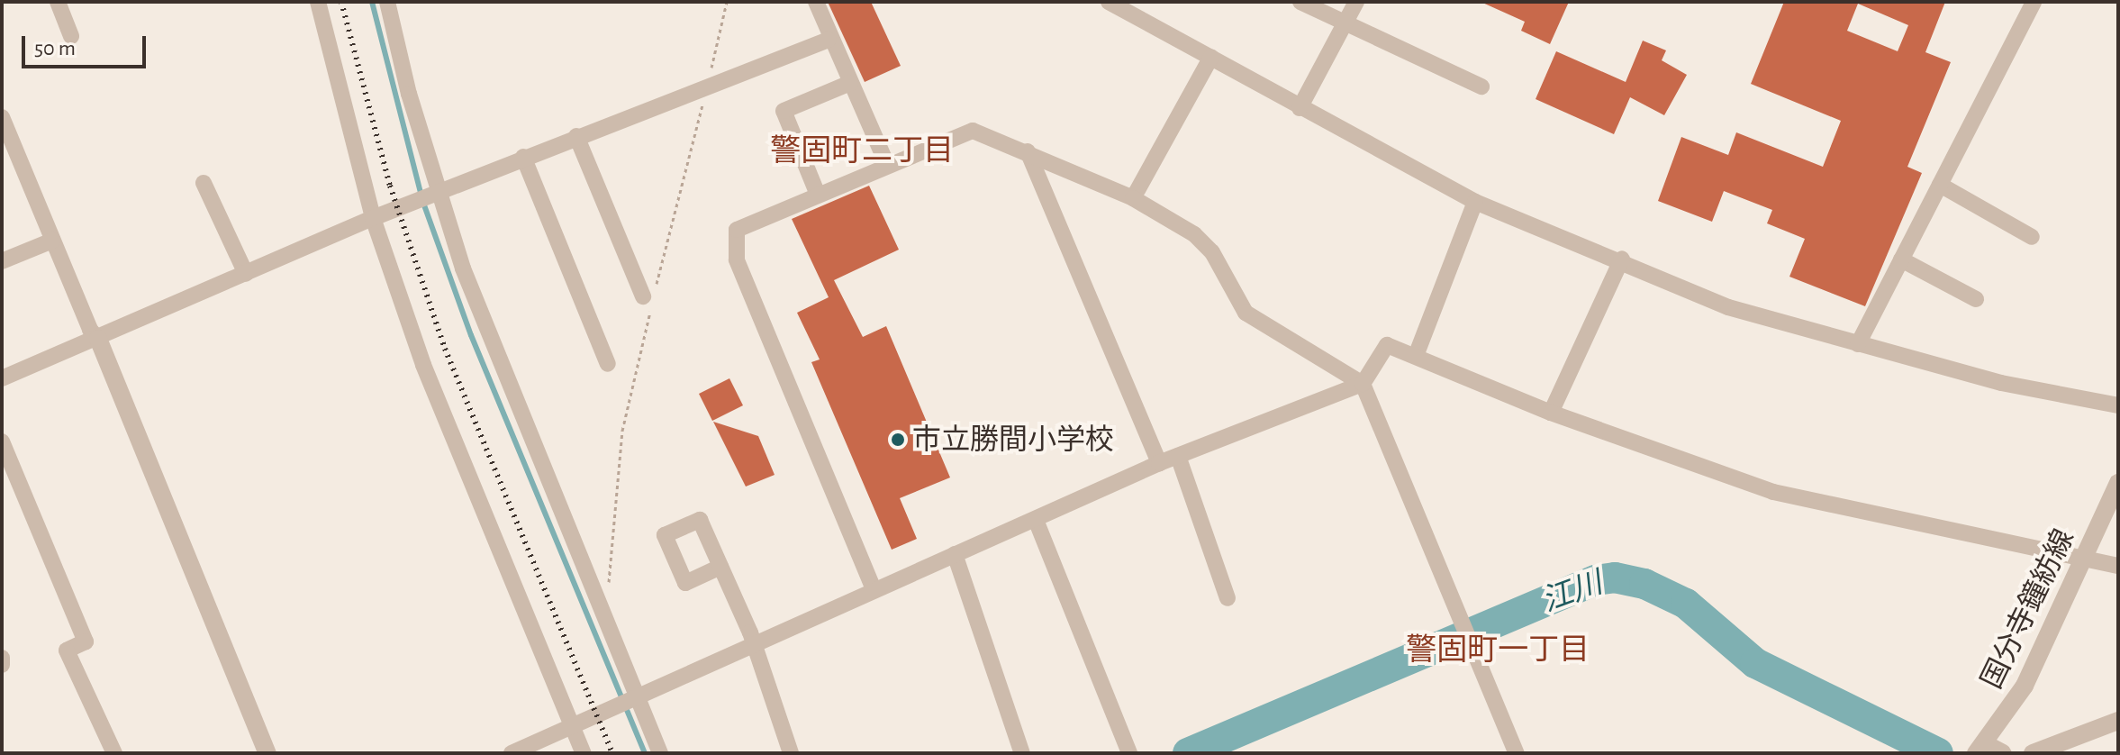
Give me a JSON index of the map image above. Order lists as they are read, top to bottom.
{
  "streets": {
    "street": ["国分寺鐘紡線"]
  },
  "districts": ["警固町二丁目", "警固町一丁目"],
  "water": ["江川"],
  "places": ["市立勝間小学校"],
  "scale_bar": "50 m"
}
